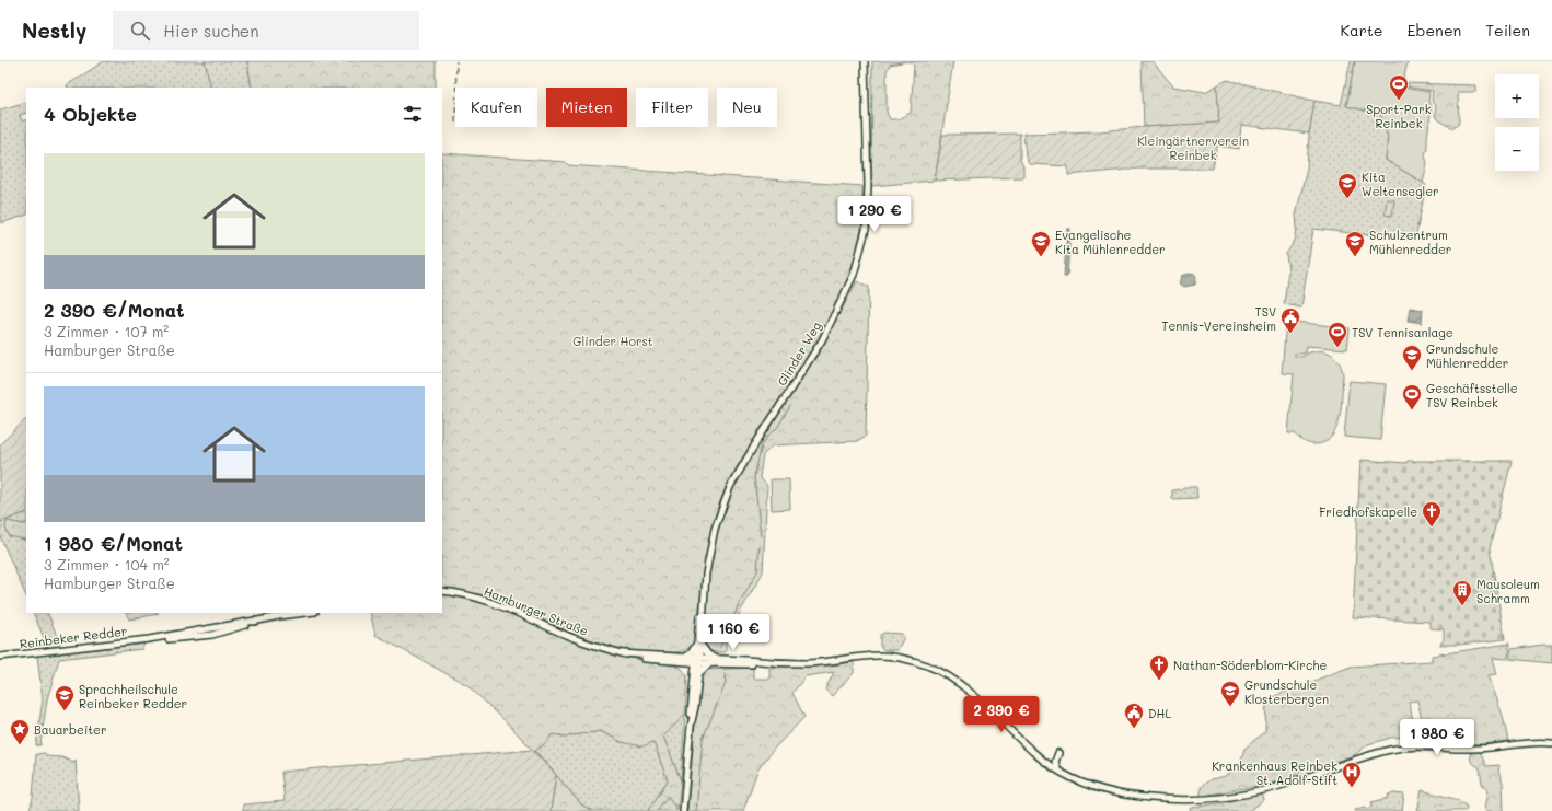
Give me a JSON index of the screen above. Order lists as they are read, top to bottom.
{
  "streets": {
    "main road": ["Glinder Weg", "Hamburger Straße", "Reinbeker Redder"]
  },
  "crossings": [
    ["Glinder Weg", "Hamburger Straße"]
  ],
  "parks": ["Kleingärtnerverein Reinbek", "Glinder Horst"],
  "places": {
    "sports": ["Sport-Park Reinbek", "TSV Tennisanlage", "Geschäftsstelle TSV Reinbek"],
    "school or university": [
      "Kita Weltensegler",
      "Evangelische Kita Mühlenredder",
      "Schulzentrum Mühlenredder",
      "Grundschule Mühlenredder",
      "Grundschule Klosterbergen",
      "Sprachheilschule Reinbeker Redder"
    ],
    "public building": ["TSV Tennis-Vereinsheim", "DHL"],
    "church": ["Friedhofskapelle", "Nathan-Söderblom-Kirche"],
    "building": ["Mausoleum Schramm"],
    "place": ["Bauarbeiter"],
    "hospital": ["Krankenhaus Reinbek St. Adolf-Stift"]
  },
  "page": {
    "header": "Nestly",
    "search": "Hier suchen",
    "nav": ["Karte", "Ebenen", "Teilen"],
    "map_buttons": ["+", "−"],
    "chip": [
      "Kaufen",
      "Mieten",
      "Filter",
      "Neu"
    ],
    "heading": "4 Objekte",
    "list": [
      {
        "name": "2 390 €/Monat",
        "note": "3 Zimmer · 107 m² · Hamburger Straße"
      },
      {
        "name": "1 980 €/Monat",
        "note": "3 Zimmer · 104 m² · Hamburger Straße"
      }
    ],
    "price": [
      "1 290 €",
      "1 160 €",
      "2 390 €",
      "1 980 €"
    ]
  }
}
